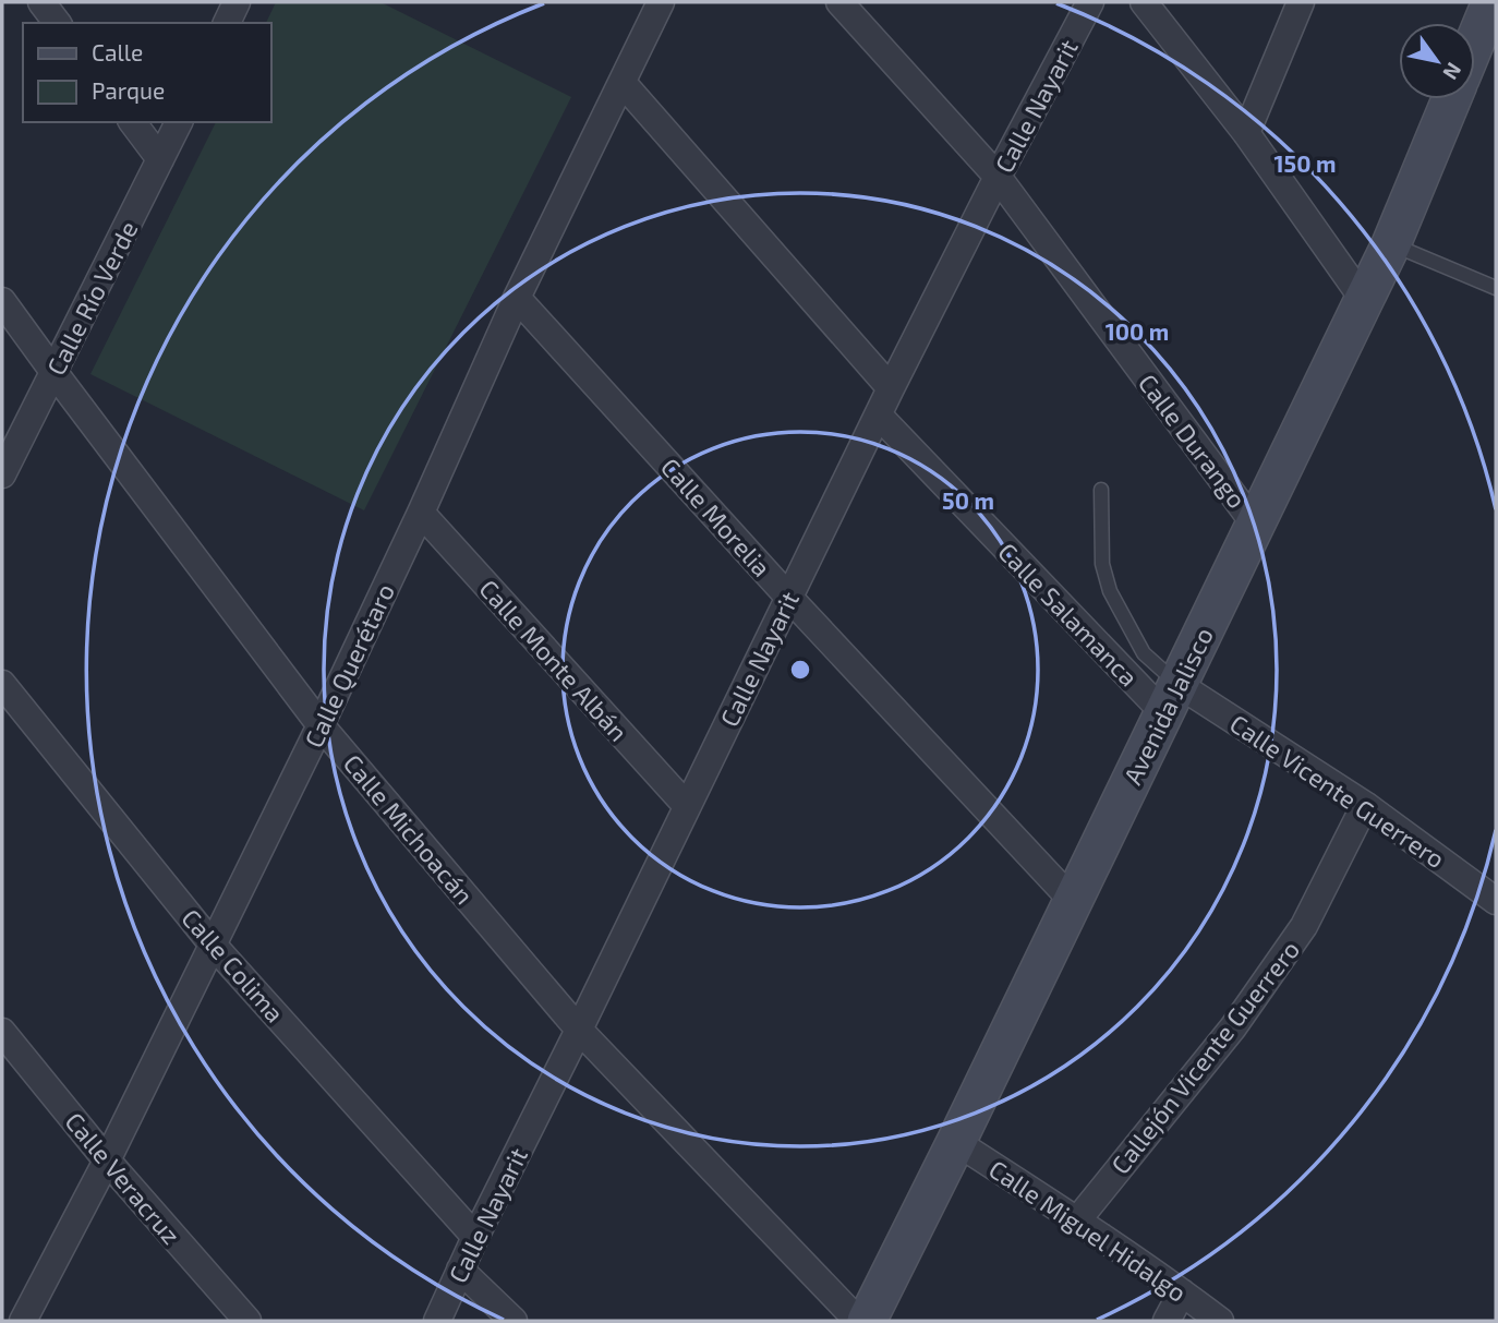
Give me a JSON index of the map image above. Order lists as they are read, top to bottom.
{
  "streets": {
    "main road": ["Avenida Jalisco"],
    "street": [
      "Calle Nayarit",
      "Calle Río Verde",
      "Calle Durango",
      "Calle Morelia",
      "Calle Salamanca",
      "Calle Monte Albán",
      "Calle Querétaro",
      "Calle Vicente Guerrero",
      "Calle Michoacán",
      "Calle Colima",
      "Callejón Vicente Guerrero",
      "Calle Veracruz",
      "Calle Miguel Hidalgo"
    ]
  },
  "crossings": [
    ["Calle Nayarit", "Calle Durango"],
    ["Calle Nayarit", "Calle Morelia"],
    ["Calle Nayarit", "Calle Salamanca"],
    ["Calle Nayarit", "Calle Monte Albán"],
    ["Calle Nayarit", "Calle Michoacán"],
    ["Calle Nayarit", "Calle Colima"],
    ["Calle Río Verde", "Calle Michoacán"],
    ["Calle Durango", "Avenida Jalisco"],
    ["Calle Morelia", "Calle Querétaro"],
    ["Calle Morelia", "Avenida Jalisco"],
    ["Calle Salamanca", "Avenida Jalisco"],
    ["Calle Salamanca", "Calle Vicente Guerrero"],
    ["Calle Monte Albán", "Calle Querétaro"],
    ["Calle Querétaro", "Calle Michoacán"],
    ["Calle Querétaro", "Calle Colima"],
    ["Calle Querétaro", "Calle Veracruz"],
    ["Avenida Jalisco", "Calle Vicente Guerrero"],
    ["Avenida Jalisco", "Calle Miguel Hidalgo"],
    ["Calle Vicente Guerrero", "Callejón Vicente Guerrero"],
    ["Callejón Vicente Guerrero", "Calle Miguel Hidalgo"]
  ],
  "legend": ["Calle", "Parque"],
  "north": "bottom right",
  "rings": ["150 m", "100 m", "50 m"]
}
